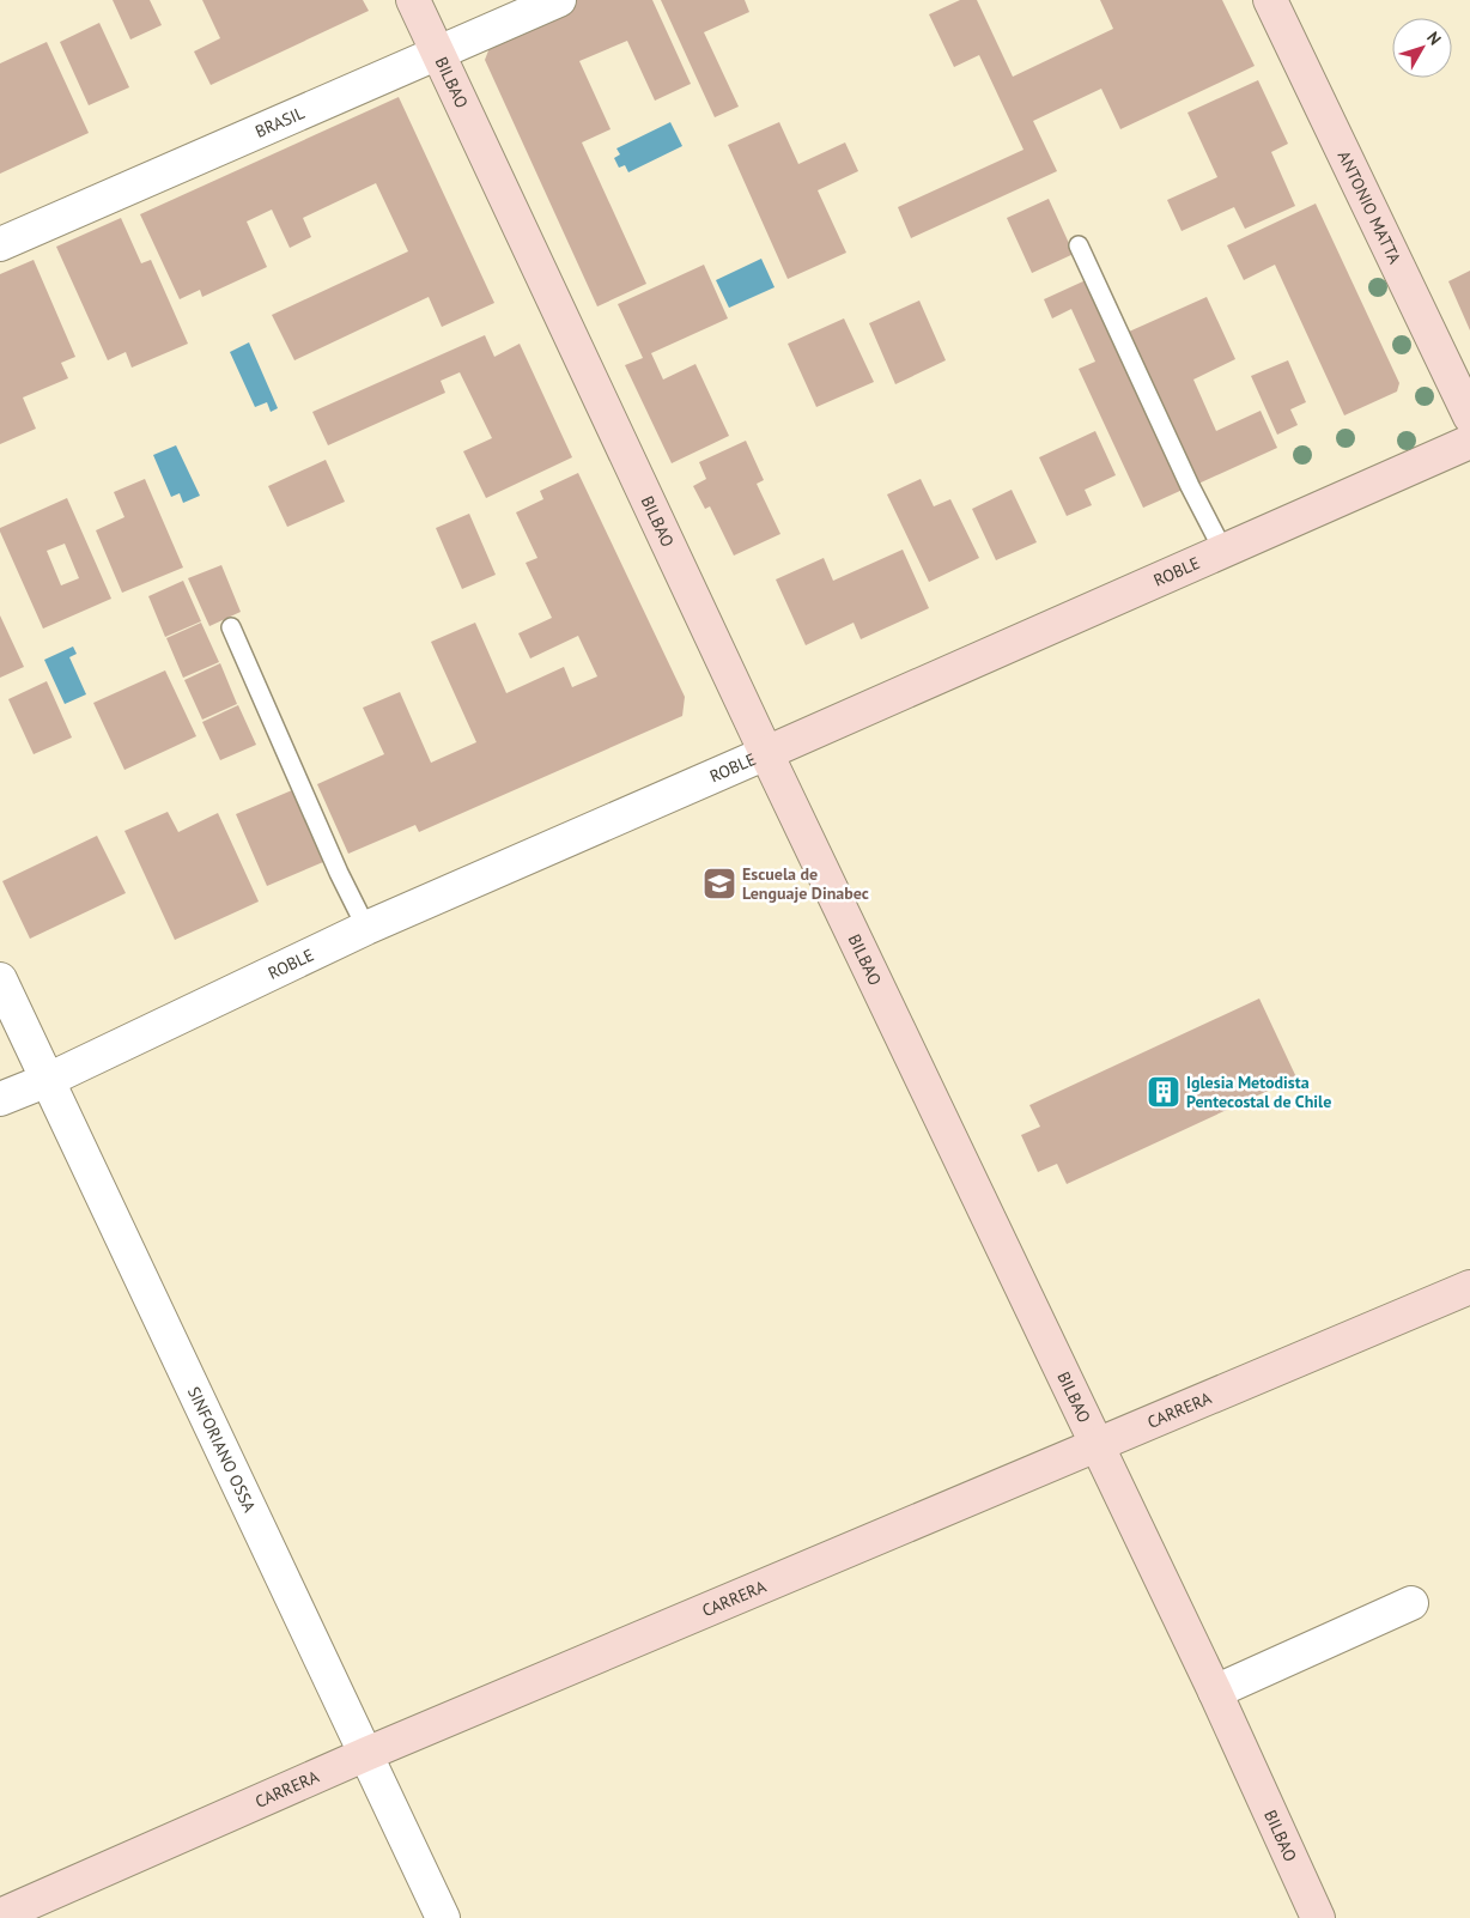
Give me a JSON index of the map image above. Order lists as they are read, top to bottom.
{
  "streets": {
    "street": [
      "BILBAO",
      "BRASIL",
      "ANTONIO MATTA",
      "ROBLE",
      "CARRERA",
      "SINFORIANO OSSA"
    ]
  },
  "crossings": [
    ["BILBAO", "BRASIL"],
    ["BILBAO", "ROBLE"],
    ["BILBAO", "CARRERA"],
    ["ROBLE", "SINFORIANO OSSA"],
    ["CARRERA", "SINFORIANO OSSA"]
  ],
  "places": {
    "school or university": ["Escuela de Lenguaje Dinabec"],
    "building": ["Iglesia Metodista Pentecostal de Chile"]
  },
  "north": "top right"
}
